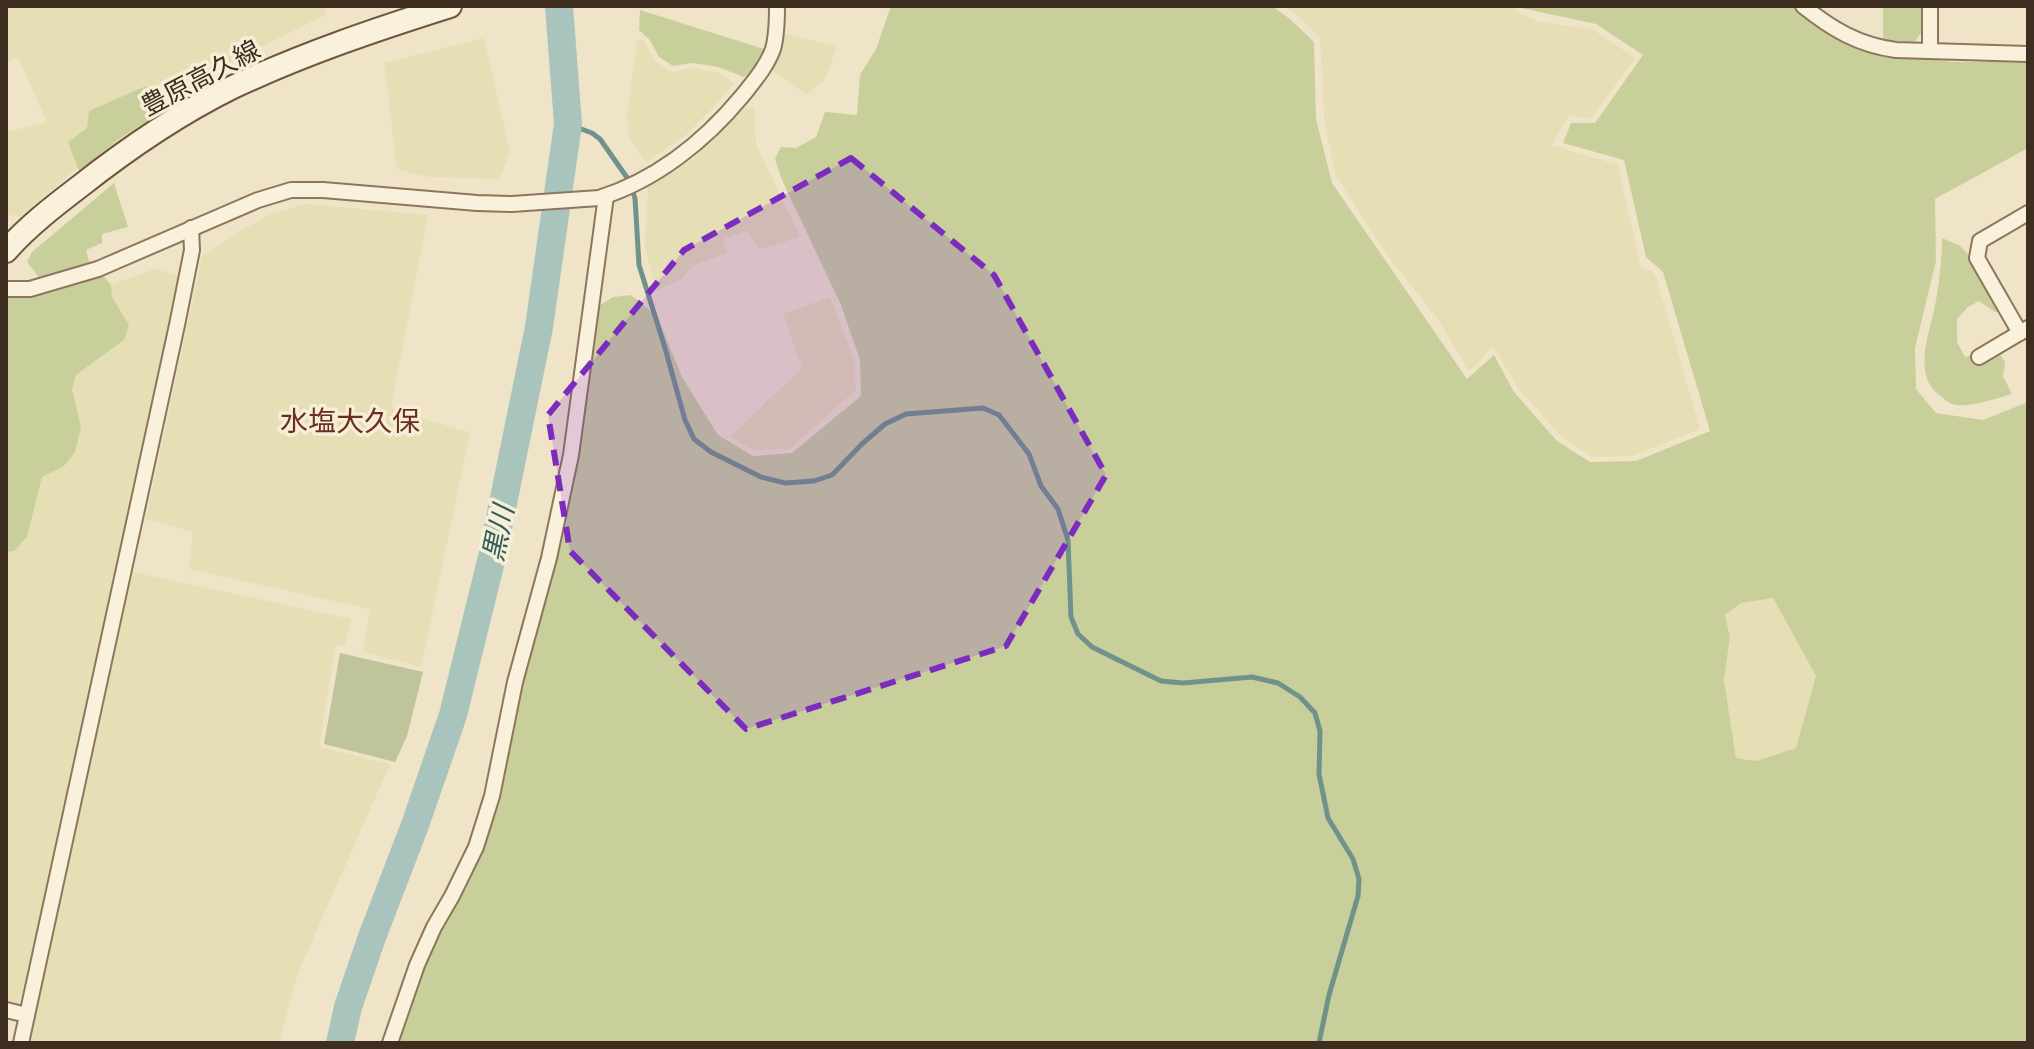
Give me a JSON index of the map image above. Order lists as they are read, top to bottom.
{
  "streets": {
    "main road": ["豊原高久線"]
  },
  "districts": ["水塩大久保"],
  "water": ["黒川"]
}
